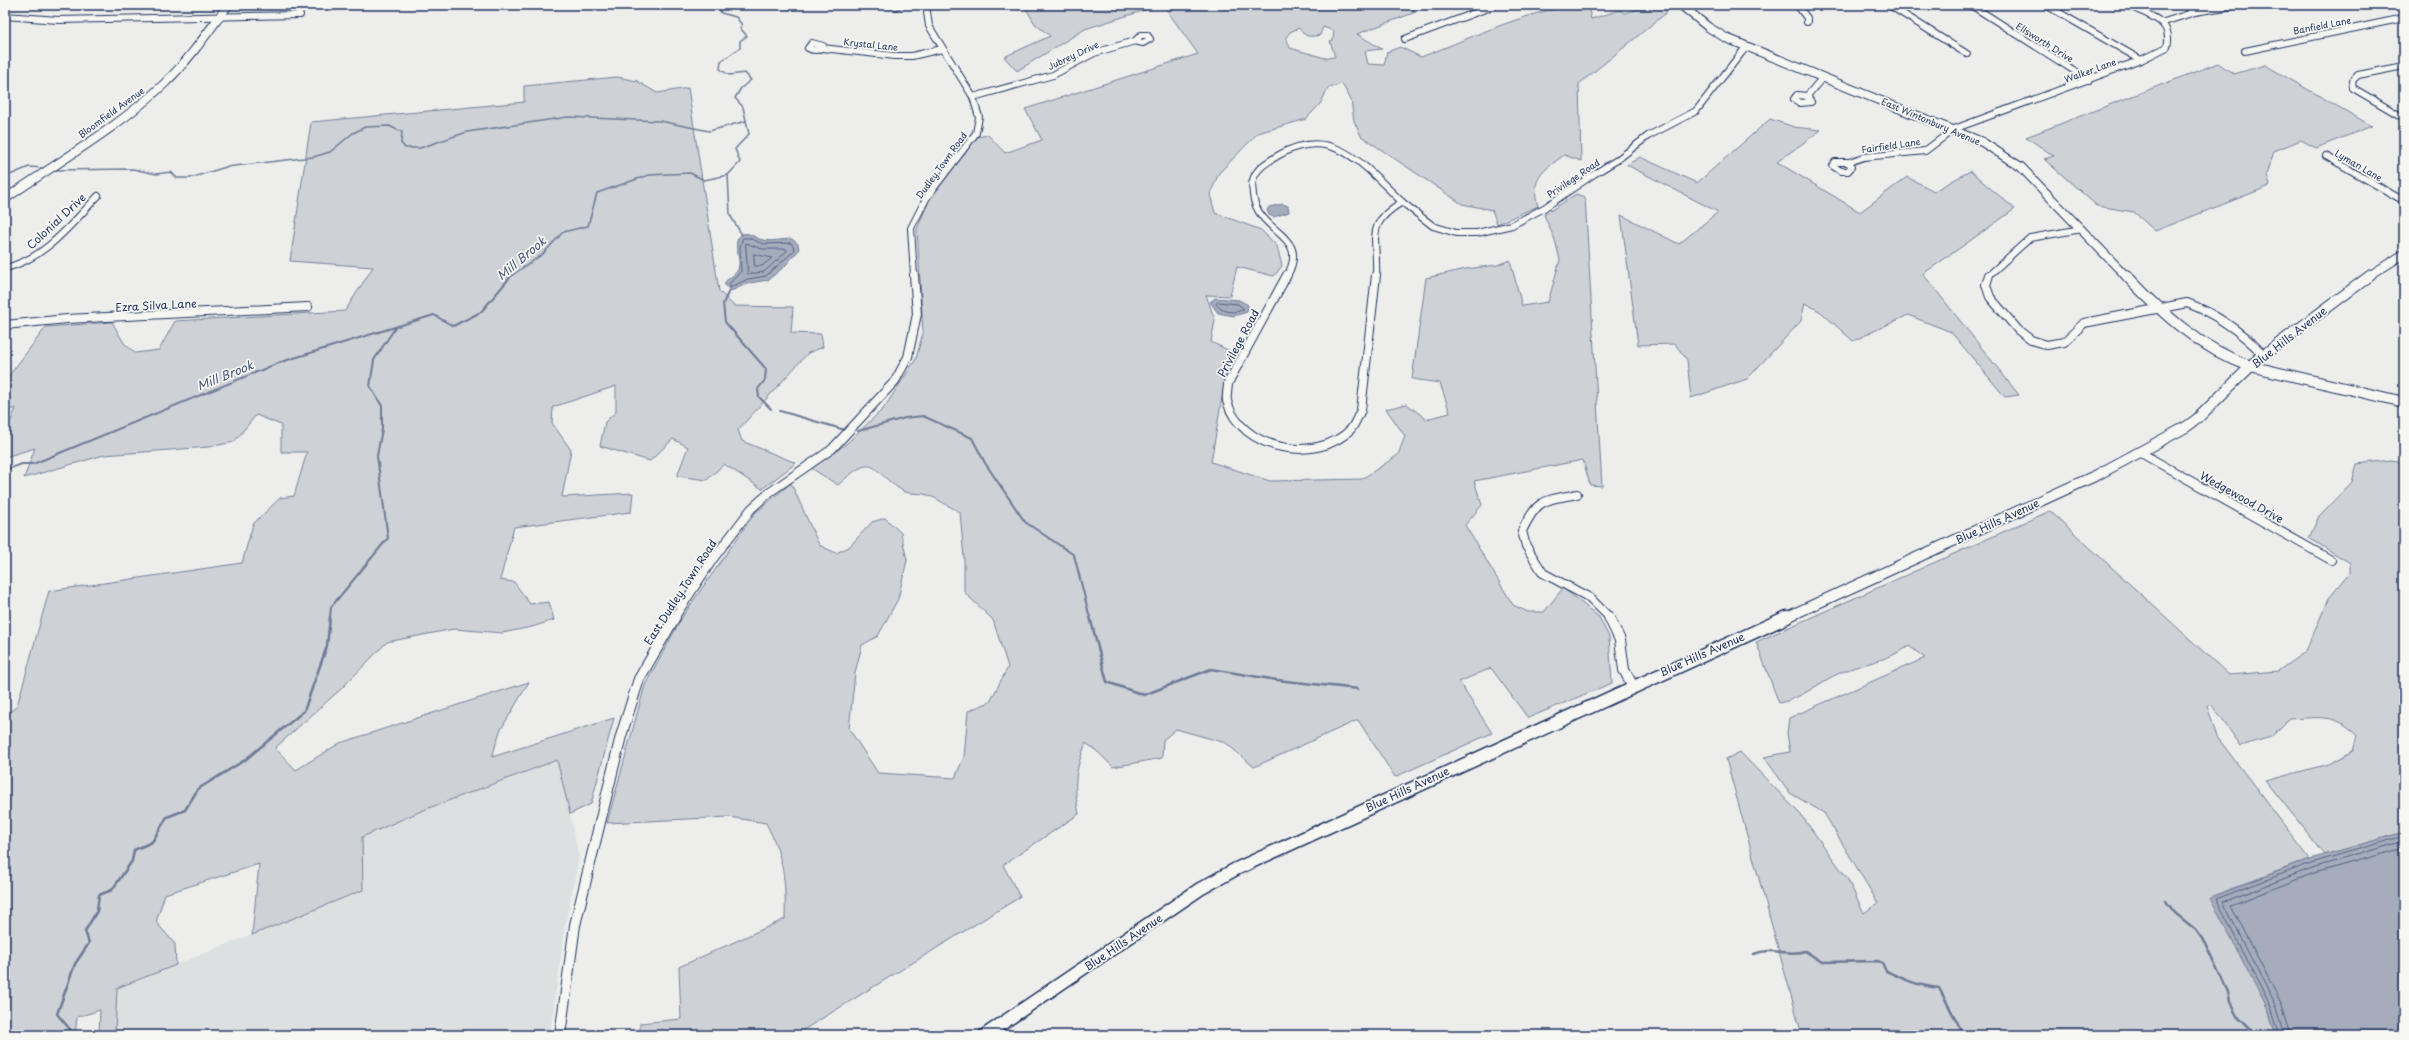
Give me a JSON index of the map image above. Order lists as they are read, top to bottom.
{
  "streets": {
    "main road": ["Bloomfield Avenue", "East Wintonbury Avenue", "Blue Hills Avenue"],
    "street": [
      "Banfield Lane",
      "Ellsworth Drive",
      "Krystal Lane",
      "Jubrey Drive",
      "Walker Lane",
      "Fairfield Lane",
      "Dudley Town Road",
      "Lyman Lane",
      "Privilege Road",
      "Colonial Drive",
      "Ezra Silva Lane",
      "Wedgewood Drive",
      "East Dudley Town Road"
    ]
  },
  "crossings": [
    ["Ellsworth Drive", "Walker Lane"],
    ["Krystal Lane", "Dudley Town Road"],
    ["Jubrey Drive", "Dudley Town Road"],
    ["Walker Lane", "East Wintonbury Avenue"],
    ["Walker Lane", "Fairfield Lane"],
    ["East Wintonbury Avenue", "Fairfield Lane"],
    ["East Wintonbury Avenue", "Privilege Road"],
    ["East Wintonbury Avenue", "Blue Hills Avenue"],
    ["Dudley Town Road", "East Dudley Town Road"],
    ["Blue Hills Avenue", "Wedgewood Drive"]
  ],
  "water": ["Mill Brook"]
}
